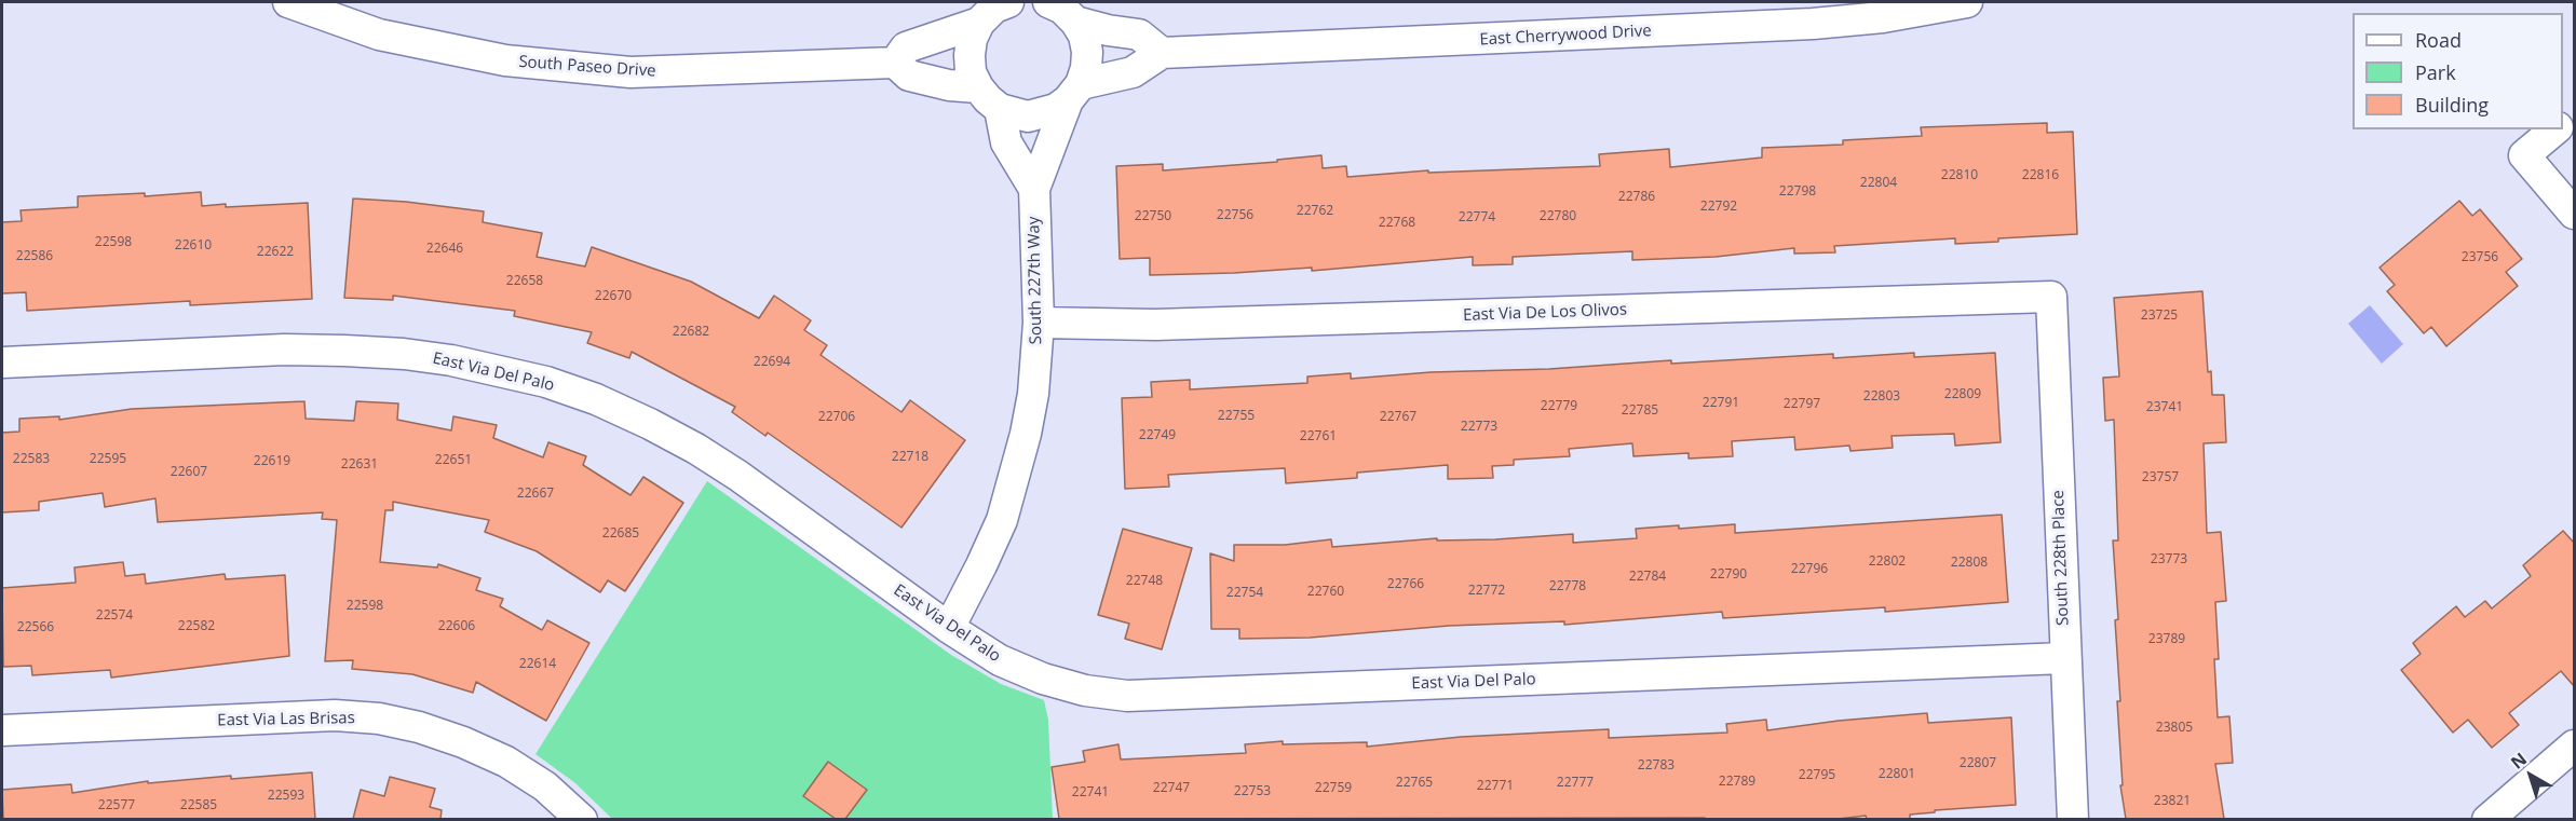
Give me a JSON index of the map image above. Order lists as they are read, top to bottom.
{
  "streets": {
    "street": [
      "East Cherrywood Drive",
      "South Paseo Drive",
      "South 227th Way",
      "East Via De Los Olivos",
      "East Via Del Palo",
      "South 228th Place",
      "East Via Las Brisas"
    ]
  },
  "crossings": [
    ["South 227th Way", "East Via De Los Olivos"],
    ["South 227th Way", "East Via Del Palo"],
    ["East Via De Los Olivos", "South 228th Place"],
    ["East Via Del Palo", "South 228th Place"]
  ],
  "house_numbers": [
    "22810",
    "22816",
    "22804",
    "22798",
    "22786",
    "22792",
    "22762",
    "22756",
    "22750",
    "22780",
    "22774",
    "22768",
    "22598",
    "22610",
    "22646",
    "22622",
    "22586",
    "23756",
    "22658",
    "22670",
    "23725",
    "22682",
    "22694",
    "22809",
    "22803",
    "22791",
    "22797",
    "22779",
    "23741",
    "22785",
    "22755",
    "22706",
    "22767",
    "22773",
    "22749",
    "22761",
    "22718",
    "22583",
    "22595",
    "22651",
    "22619",
    "22631",
    "22607",
    "23757",
    "22667",
    "22685",
    "23773",
    "22802",
    "22808",
    "22796",
    "22790",
    "22784",
    "22748",
    "22766",
    "22778",
    "22772",
    "22760",
    "22754",
    "22598",
    "22574",
    "22582",
    "22606",
    "22566",
    "23789",
    "22614",
    "23805",
    "22807",
    "22783",
    "22801",
    "22795",
    "22789",
    "22765",
    "22777",
    "22771",
    "22747",
    "22759",
    "22753",
    "22741",
    "22593",
    "23821",
    "22577",
    "22585"
  ],
  "legend": ["Road", "Park", "Building"],
  "north": "top left"
}
